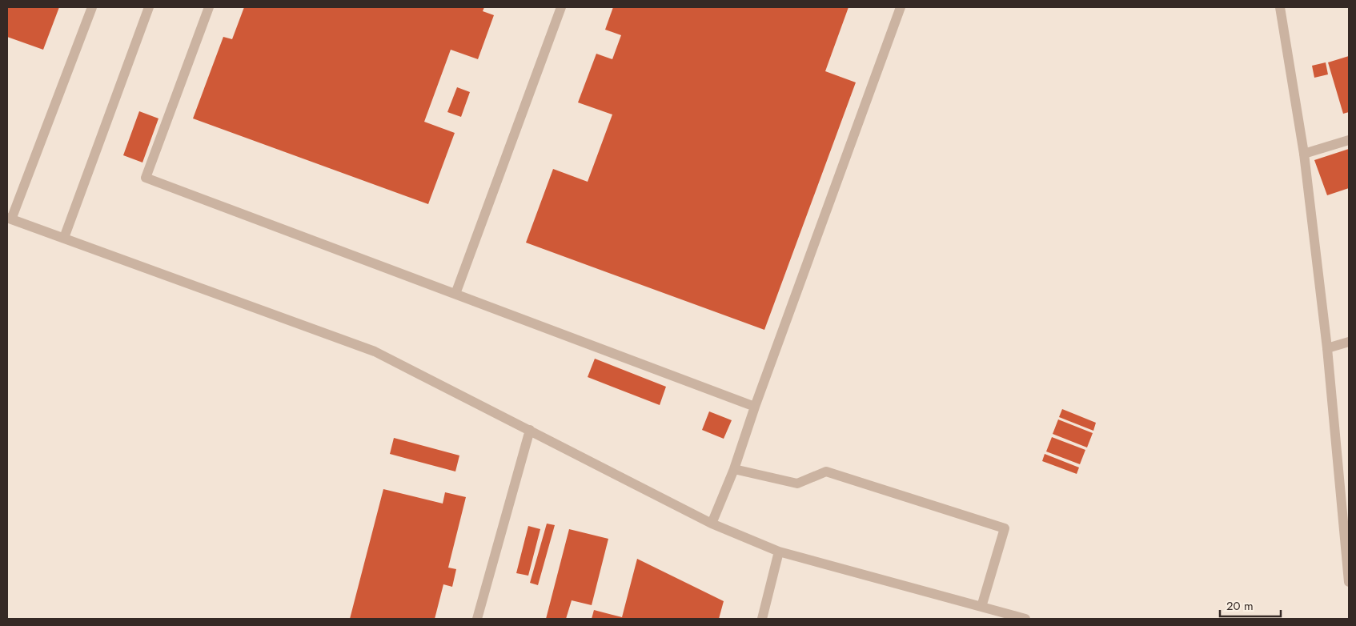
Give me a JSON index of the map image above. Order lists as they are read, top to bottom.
{
  "scale_bar": "20 m"
}
